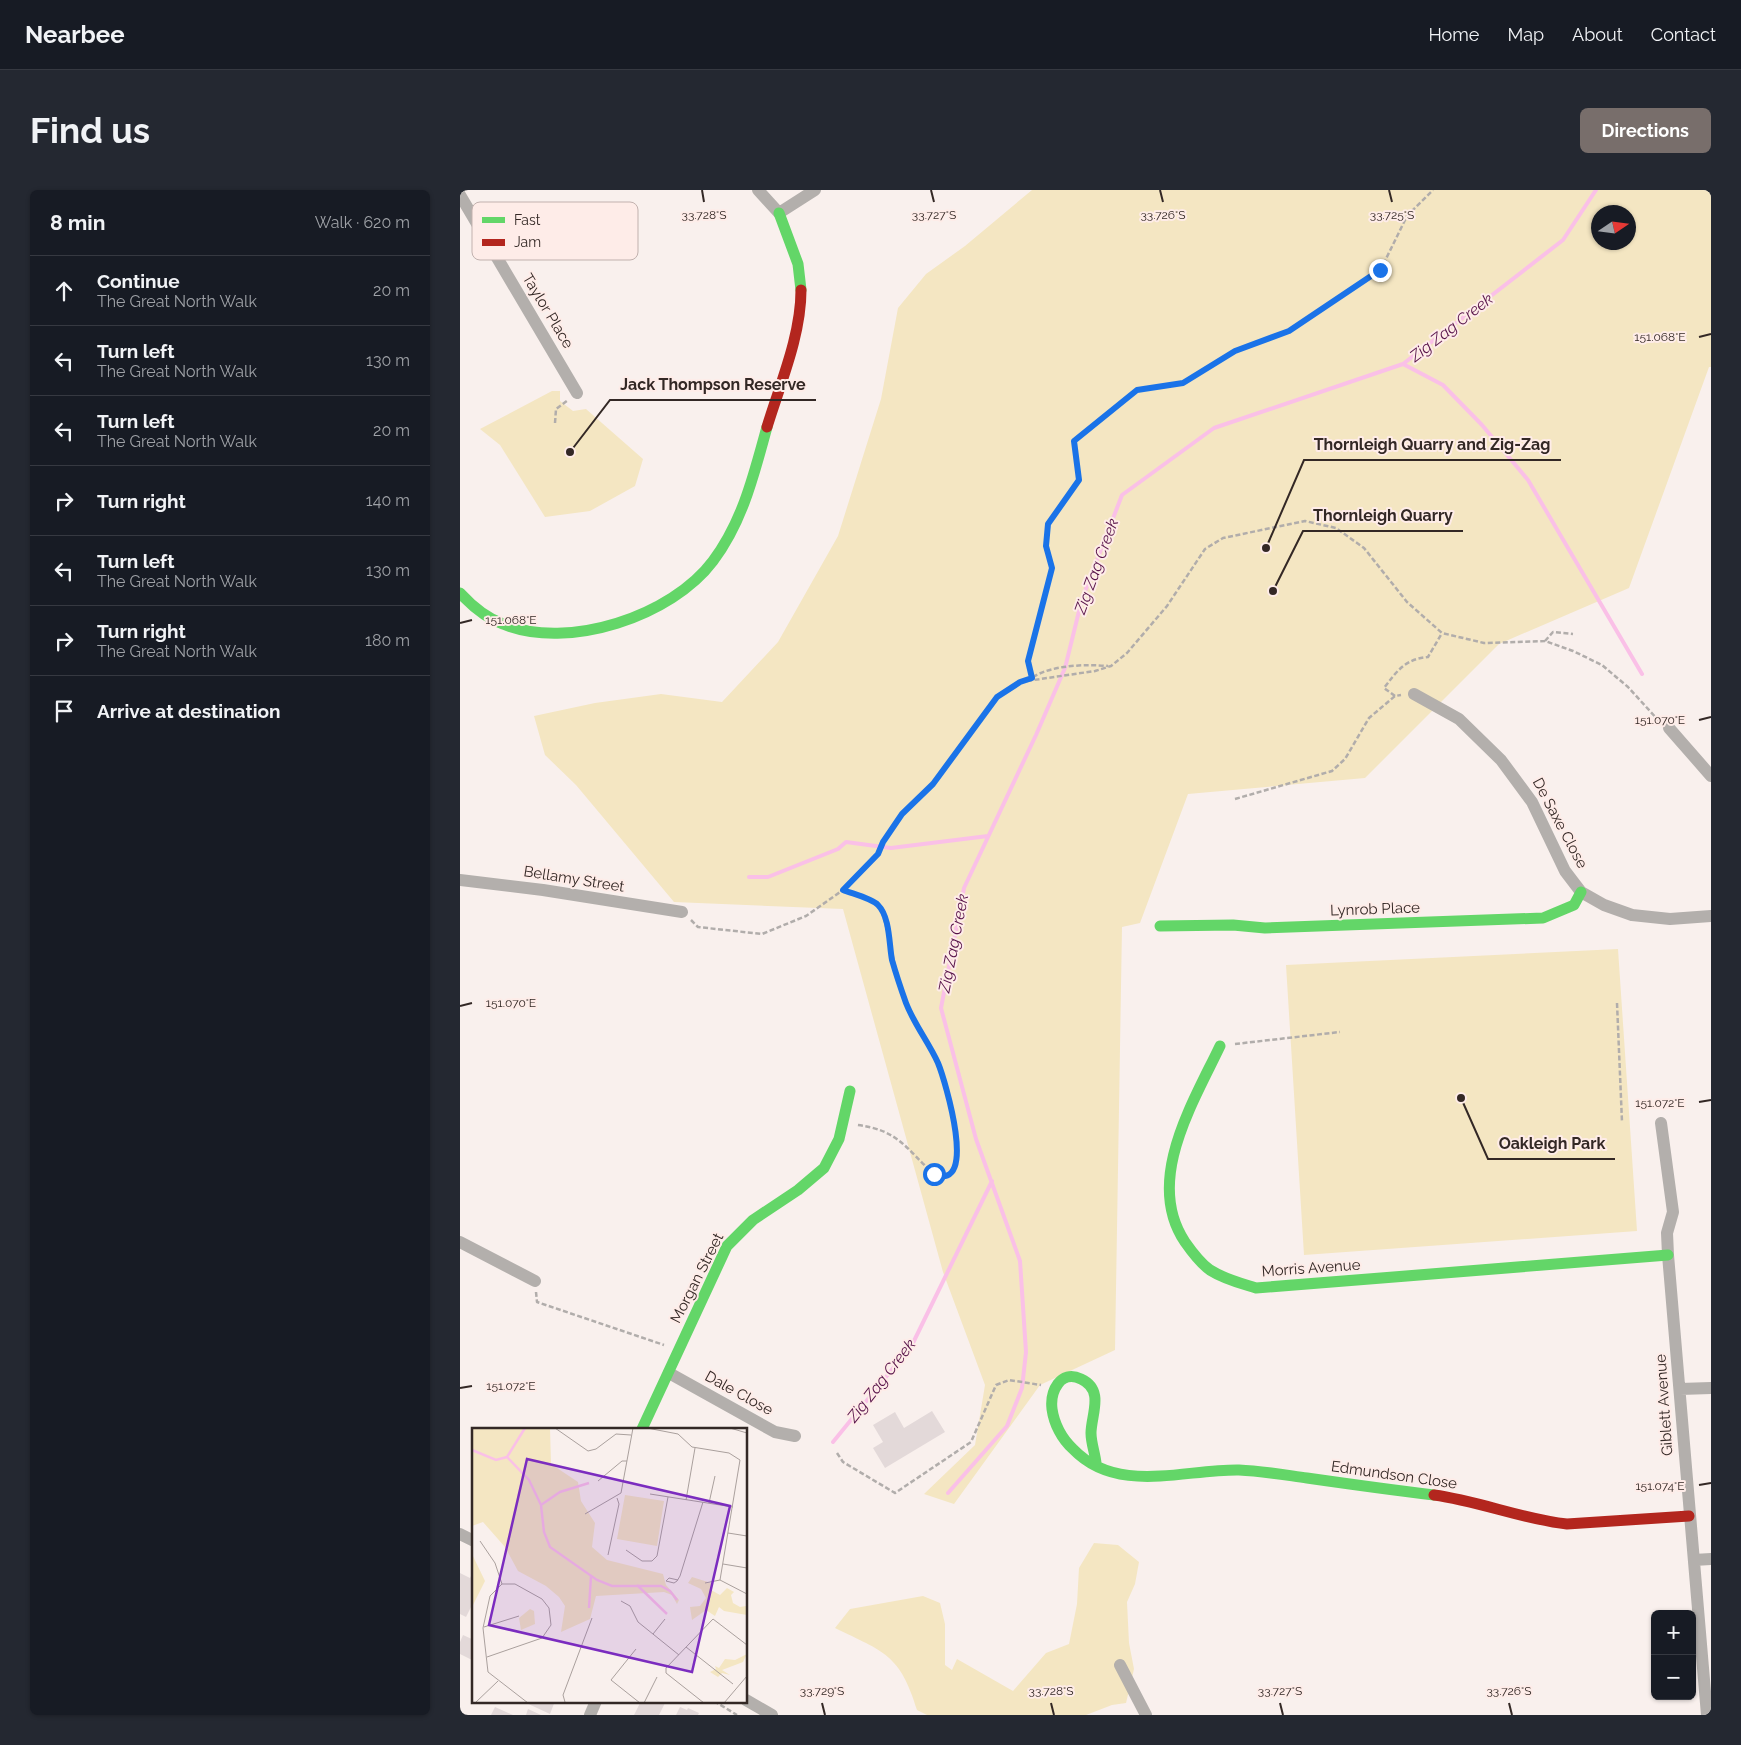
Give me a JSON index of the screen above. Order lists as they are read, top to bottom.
{
  "streets": {
    "street": [
      "Taylor Place",
      "De Saxe Close",
      "Bellamy Street",
      "Lynrob Place",
      "Morris Avenue",
      "Morgan Street",
      "Dale Close",
      "Giblett Avenue",
      "Edmundson Close"
    ]
  },
  "crossings": [
    ["De Saxe Close", "Lynrob Place"],
    ["Morris Avenue", "Giblett Avenue"],
    ["Morgan Street", "Dale Close"],
    ["Giblett Avenue", "Edmundson Close"]
  ],
  "water": ["Zig Zag Creek"],
  "places": [
    "Jack Thompson Reserve",
    "Thornleigh Quarry and Zig-Zag",
    "Thornleigh Quarry",
    "Oakleigh Park"
  ],
  "legend": ["Fast", "Jam"],
  "north": "right",
  "page": {
    "header": "Nearbee",
    "nav": [
      "Home",
      "Map",
      "About",
      "Contact"
    ],
    "buttons": "Directions",
    "title": "Find us",
    "heading": ["8 min", "Walk · 620 m"],
    "list": [
      ["Continue", "The Great North Walk", "20 m"],
      ["Turn left", "The Great North Walk", "130 m"],
      ["Turn left", "The Great North Walk", "20 m"],
      ["Turn right", "140 m"],
      ["Turn left", "The Great North Walk", "130 m"],
      ["Turn right", "The Great North Walk", "180 m"],
      "Arrive at destination"
    ],
    "map_buttons": ["+", "−"]
  },
  "coordinates": [
    "33.728°S",
    "33.727°S",
    "33.726°S",
    "33.725°S",
    "151.068°E",
    "151.070°E",
    "151.072°E",
    "151.074°E",
    "33.729°S"
  ]
}
